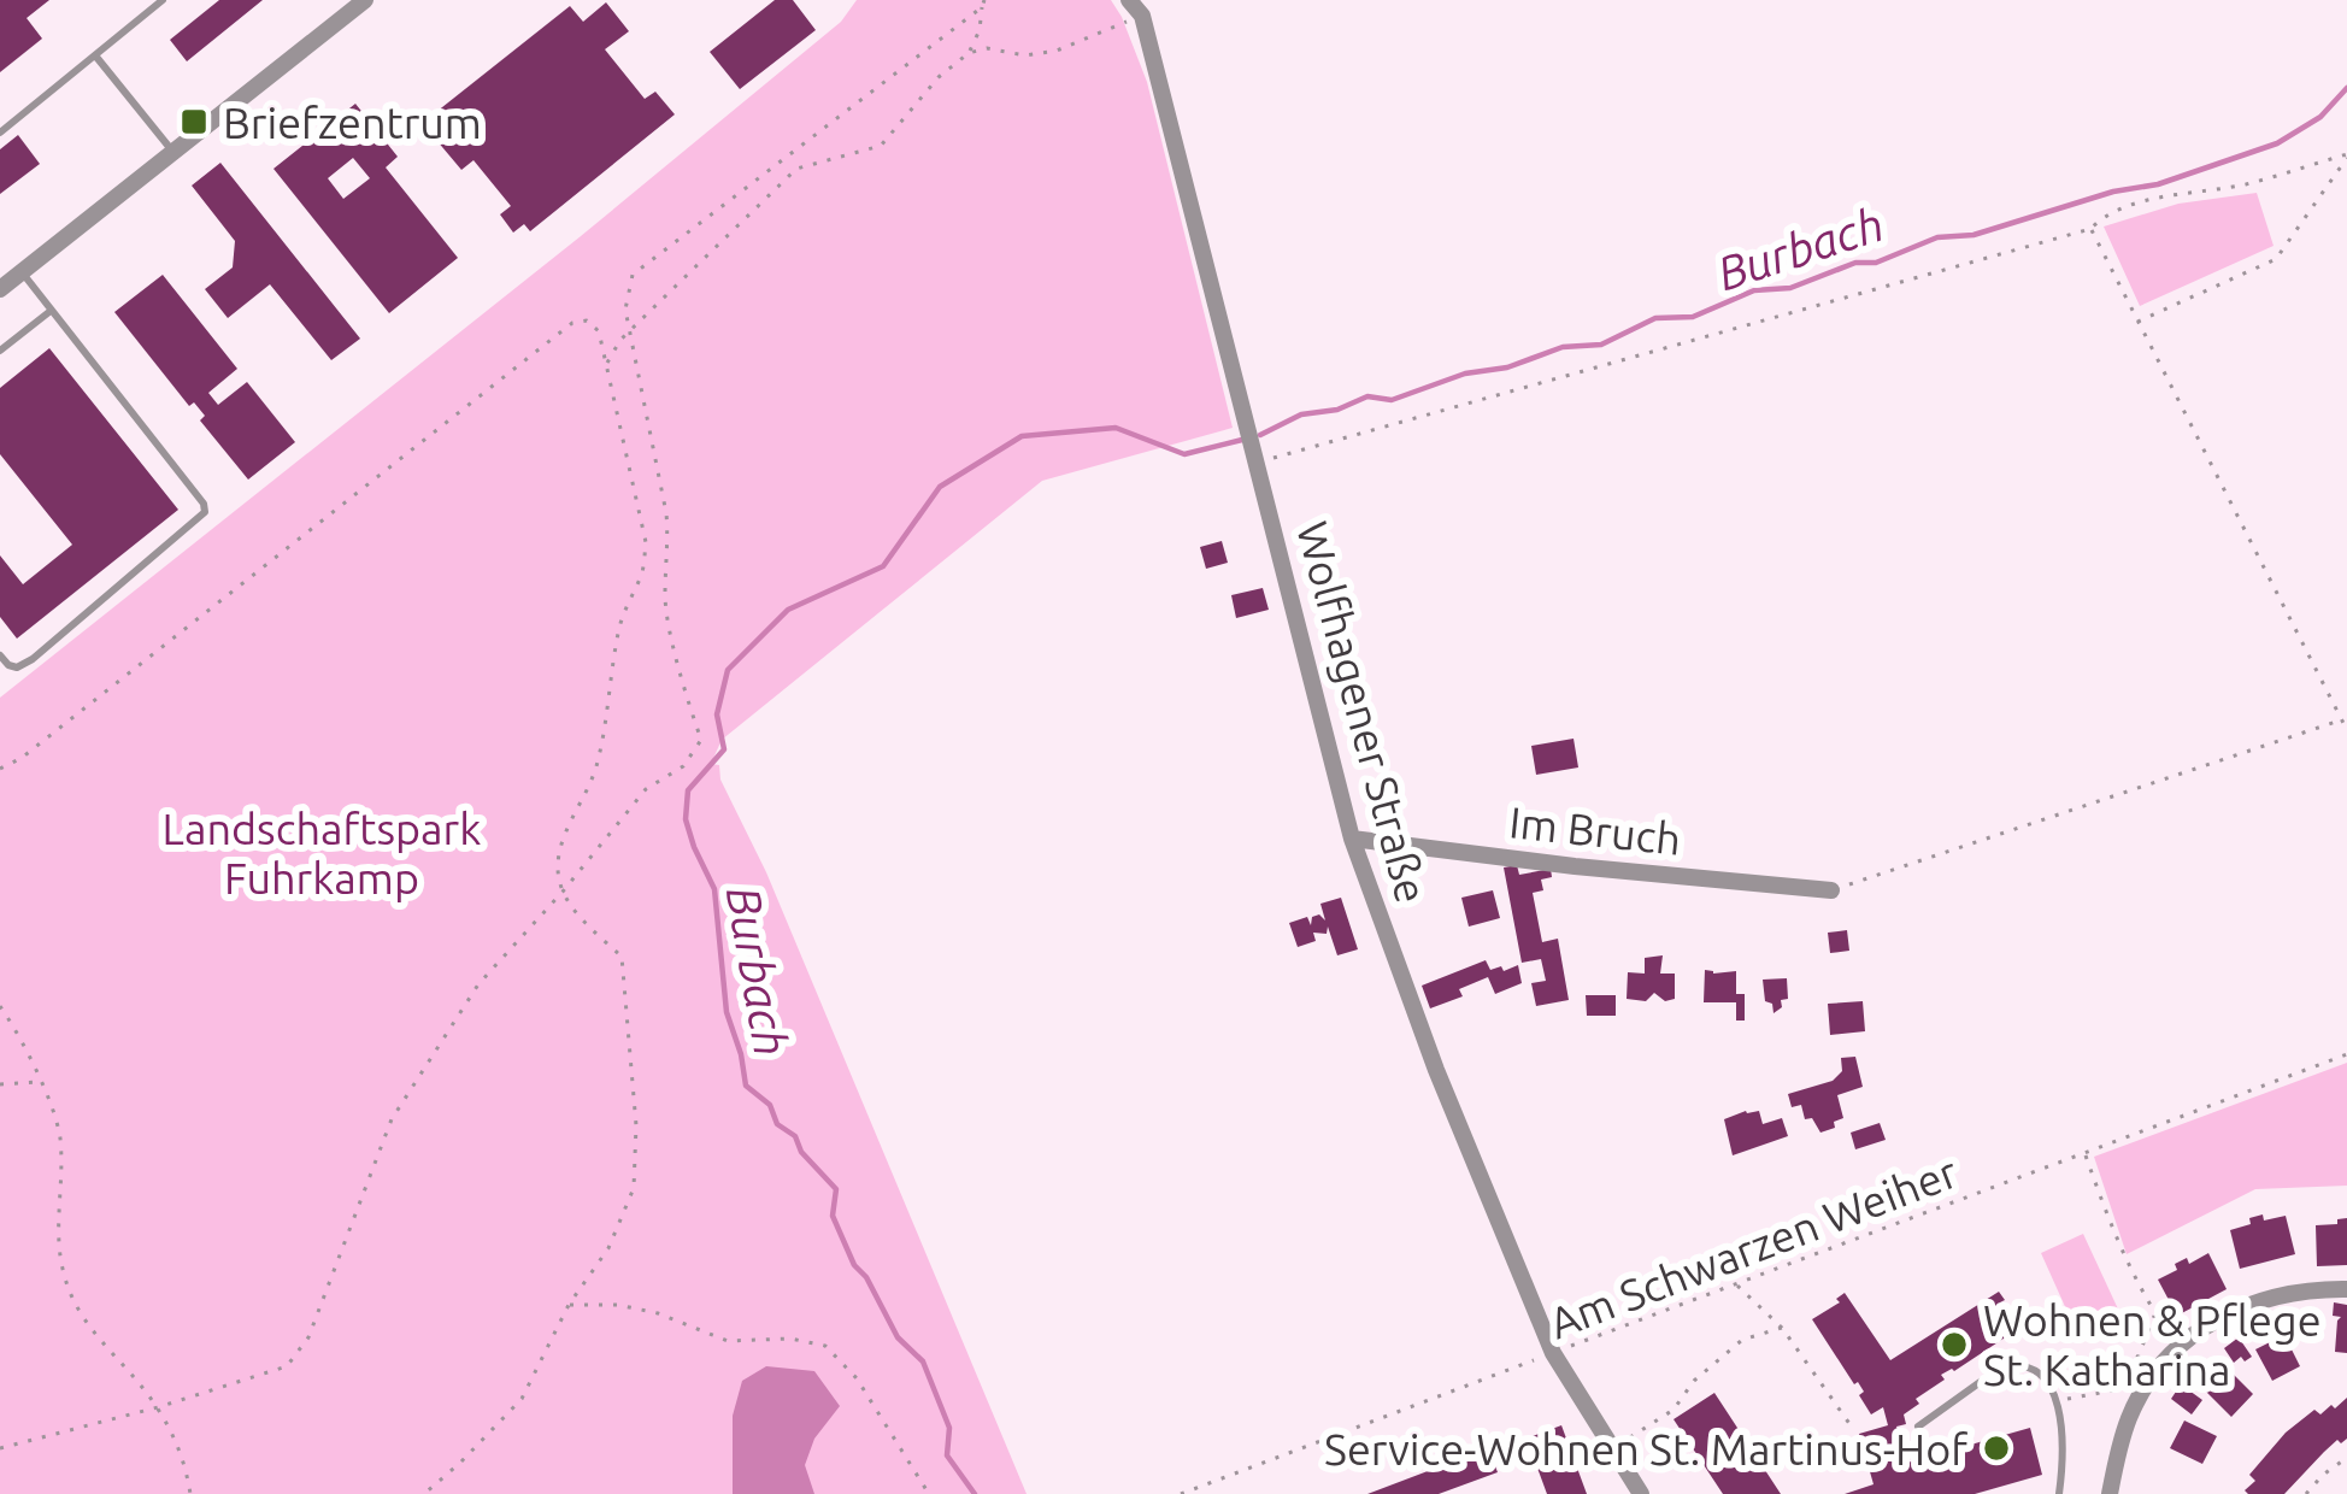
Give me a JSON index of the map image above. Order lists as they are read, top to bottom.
{
  "streets": {
    "street": ["Wolfhagener Straße", "Im Bruch"],
    "path": ["Am Schwarzen Weiher"]
  },
  "crossings": [
    ["Wolfhagener Straße", "Im Bruch"],
    ["Wolfhagener Straße", "Am Schwarzen Weiher"]
  ],
  "water": ["Burbach"],
  "parks": ["Landschaftspark Fuhrkamp"],
  "places": {
    "transit": ["Briefzentrum"],
    "other": ["Wohnen & Pflege St. Katharina", "Service-Wohnen St. Martinus-Hof"]
  }
}
